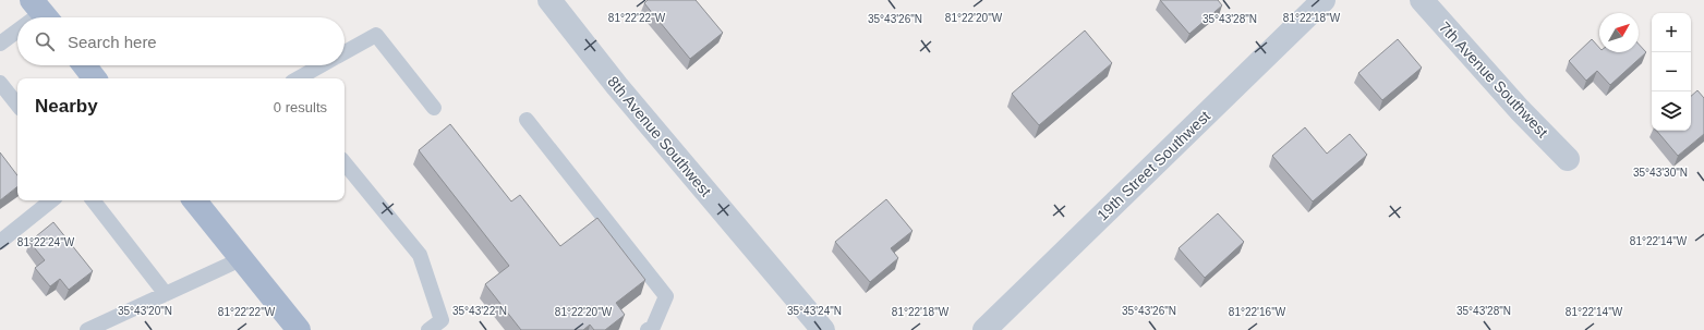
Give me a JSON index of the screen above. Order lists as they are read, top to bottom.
{
  "streets": {
    "street": ["7th Avenue Southwest", "8th Avenue Southwest", "19th Street Southwest"]
  },
  "north": "top right",
  "page": {
    "map_buttons": ["+", "−"],
    "search": "Search here",
    "heading": ["Nearby", "0 results"]
  },
  "coordinates": [
    "81°22'22\"W",
    "81°22'20\"W",
    "81°22'18\"W",
    "35°43'26\"N",
    "35°43'28\"N",
    "35°43'30\"N",
    "81°22'14\"W",
    "81°22'24\"W",
    "35°43'20\"N",
    "35°43'22\"N",
    "35°43'24\"N",
    "81°22'16\"W"
  ]
}
